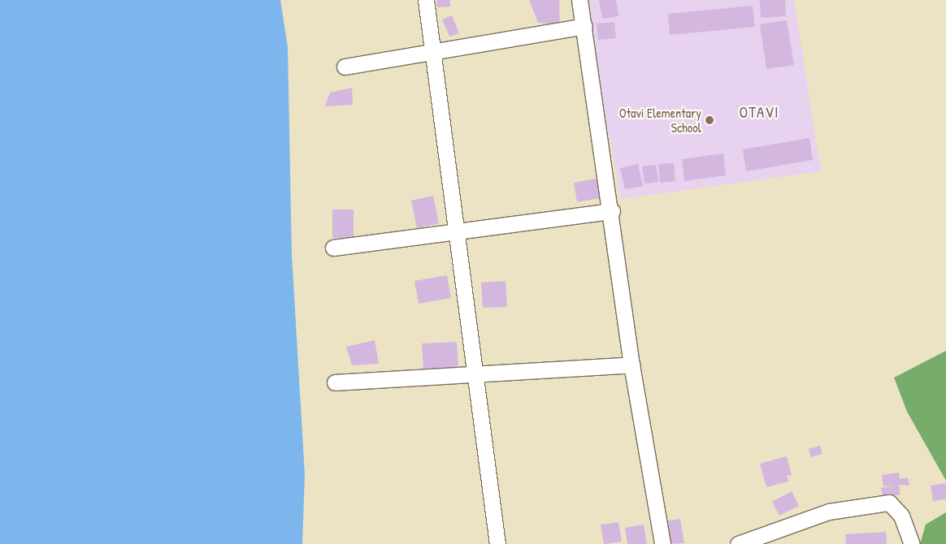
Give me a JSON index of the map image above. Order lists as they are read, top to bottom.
{
  "districts": ["OTAVI"],
  "places": ["Otavi Elementary School"]
}
